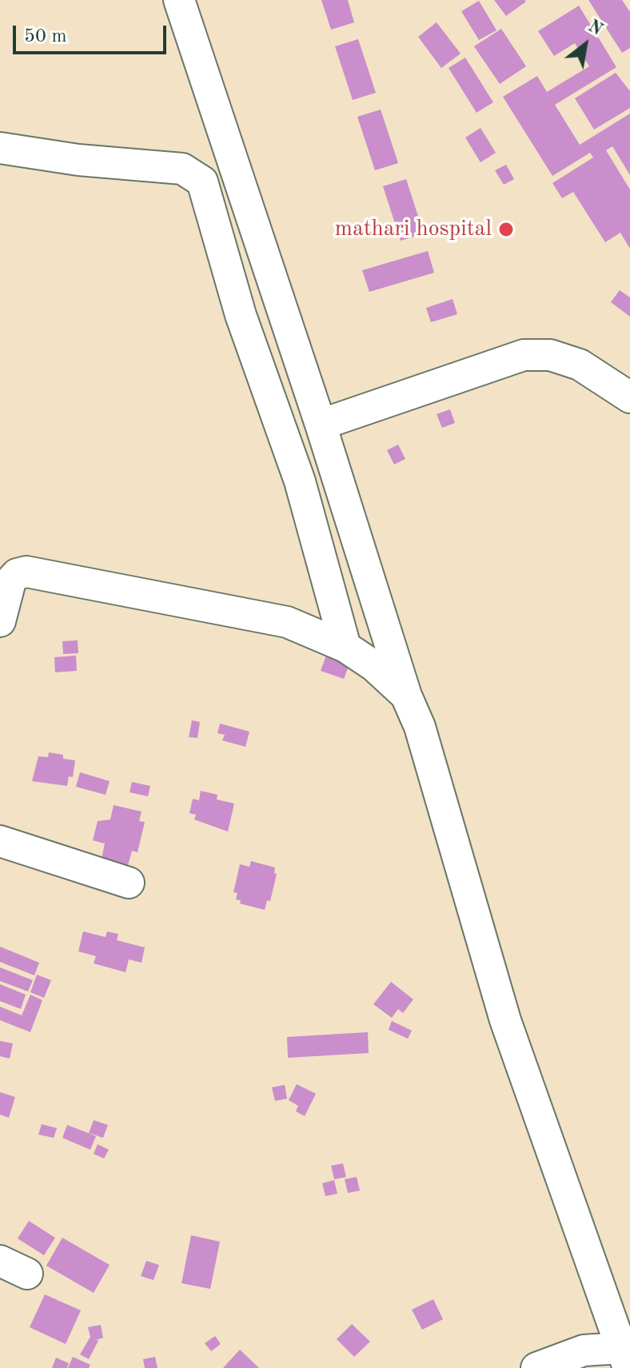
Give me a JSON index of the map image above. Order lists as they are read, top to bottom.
{
  "places": ["mathari hospital"],
  "scale_bar": "50 m",
  "north": "top right"
}
